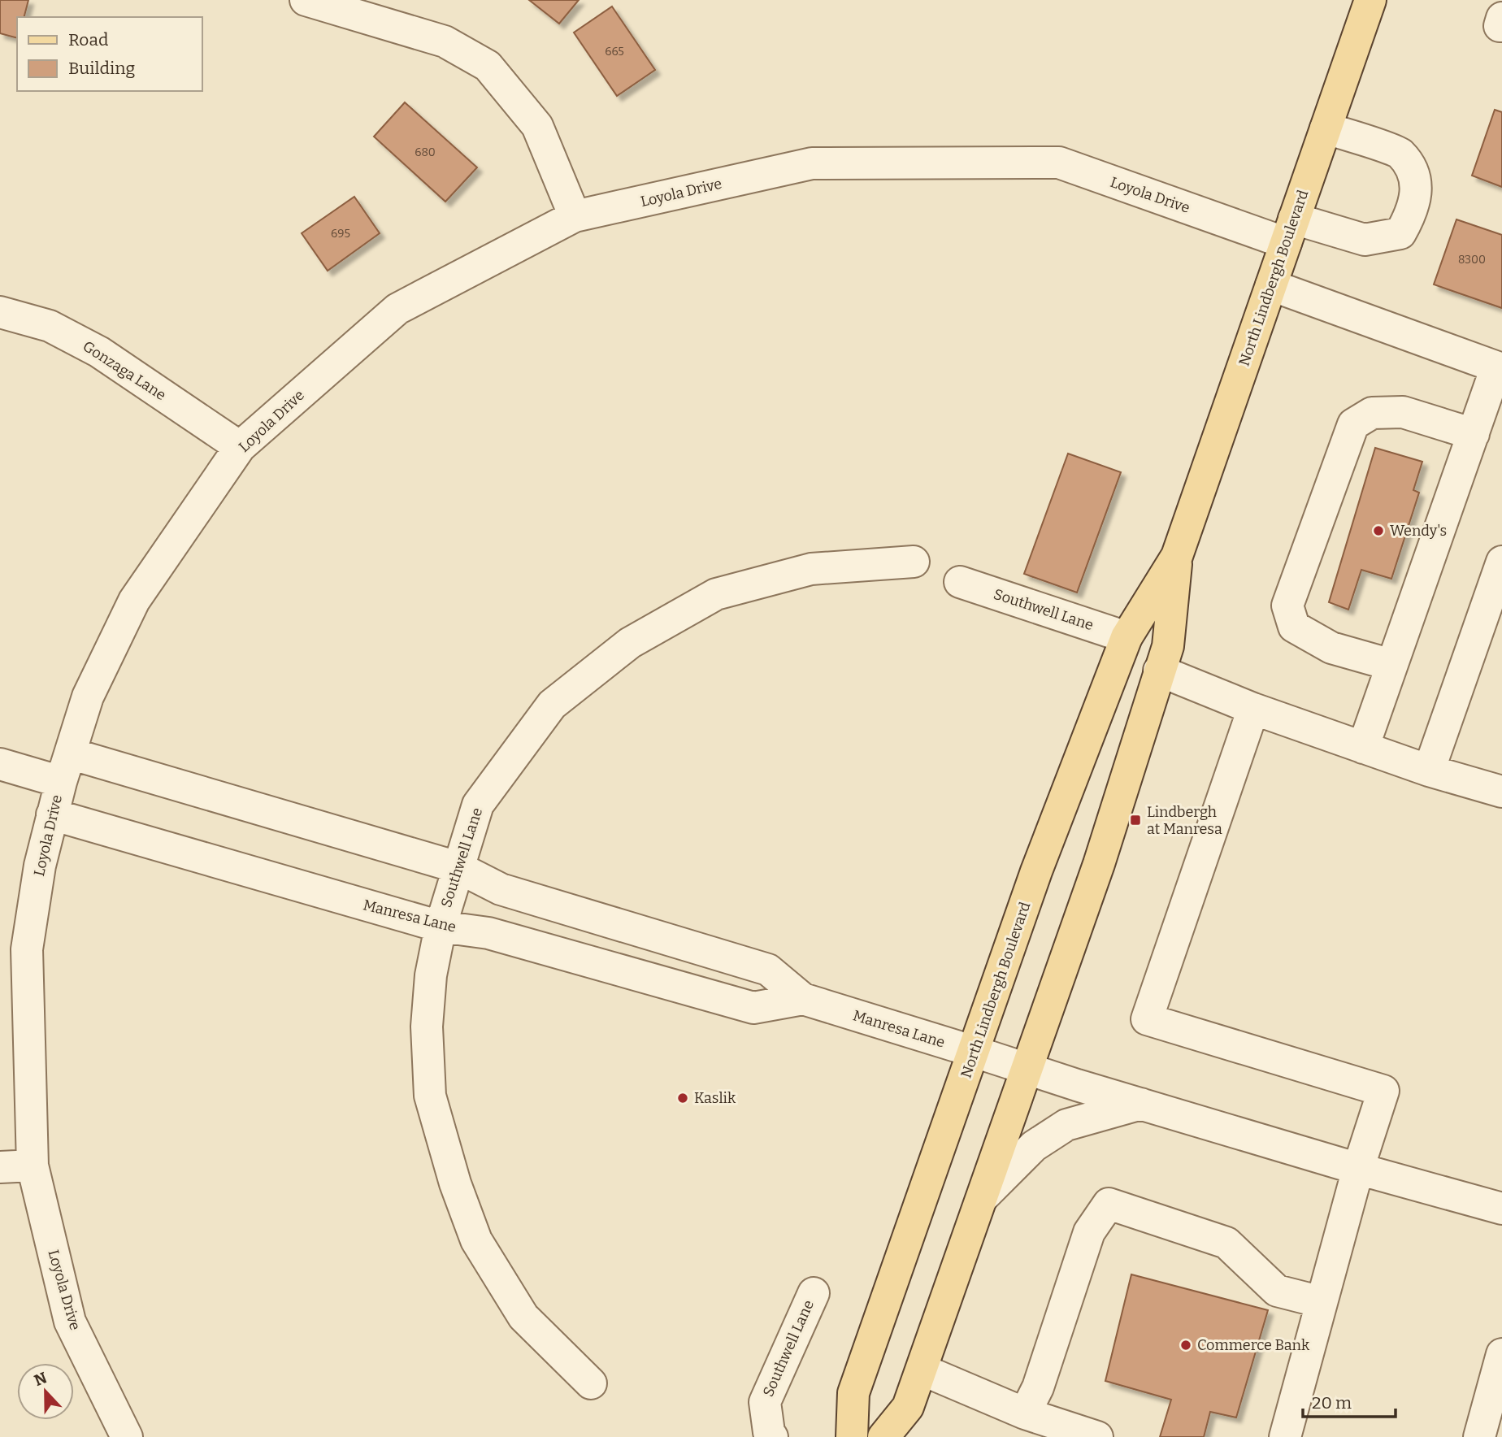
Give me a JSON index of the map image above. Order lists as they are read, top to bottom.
{
  "streets": {
    "main road": ["North Lindbergh Boulevard"],
    "street": [
      "Loyola Drive",
      "Gonzaga Lane",
      "Southwell Lane",
      "Manresa Lane"
    ]
  },
  "crossings": [
    ["Loyola Drive", "North Lindbergh Boulevard"],
    ["Loyola Drive", "Gonzaga Lane"],
    ["Loyola Drive", "Manresa Lane"],
    ["North Lindbergh Boulevard", "Southwell Lane"],
    ["North Lindbergh Boulevard", "Manresa Lane"],
    ["Southwell Lane", "Manresa Lane"]
  ],
  "places": {
    "other": ["Wendy's", "Kaslik", "Commerce Bank"],
    "transit": ["Lindbergh at Manresa"]
  },
  "house_numbers": [
    "665",
    "680",
    "695",
    "8300"
  ],
  "legend": ["Road", "Building"],
  "scale_bar": "20 m",
  "north": "top"
}
